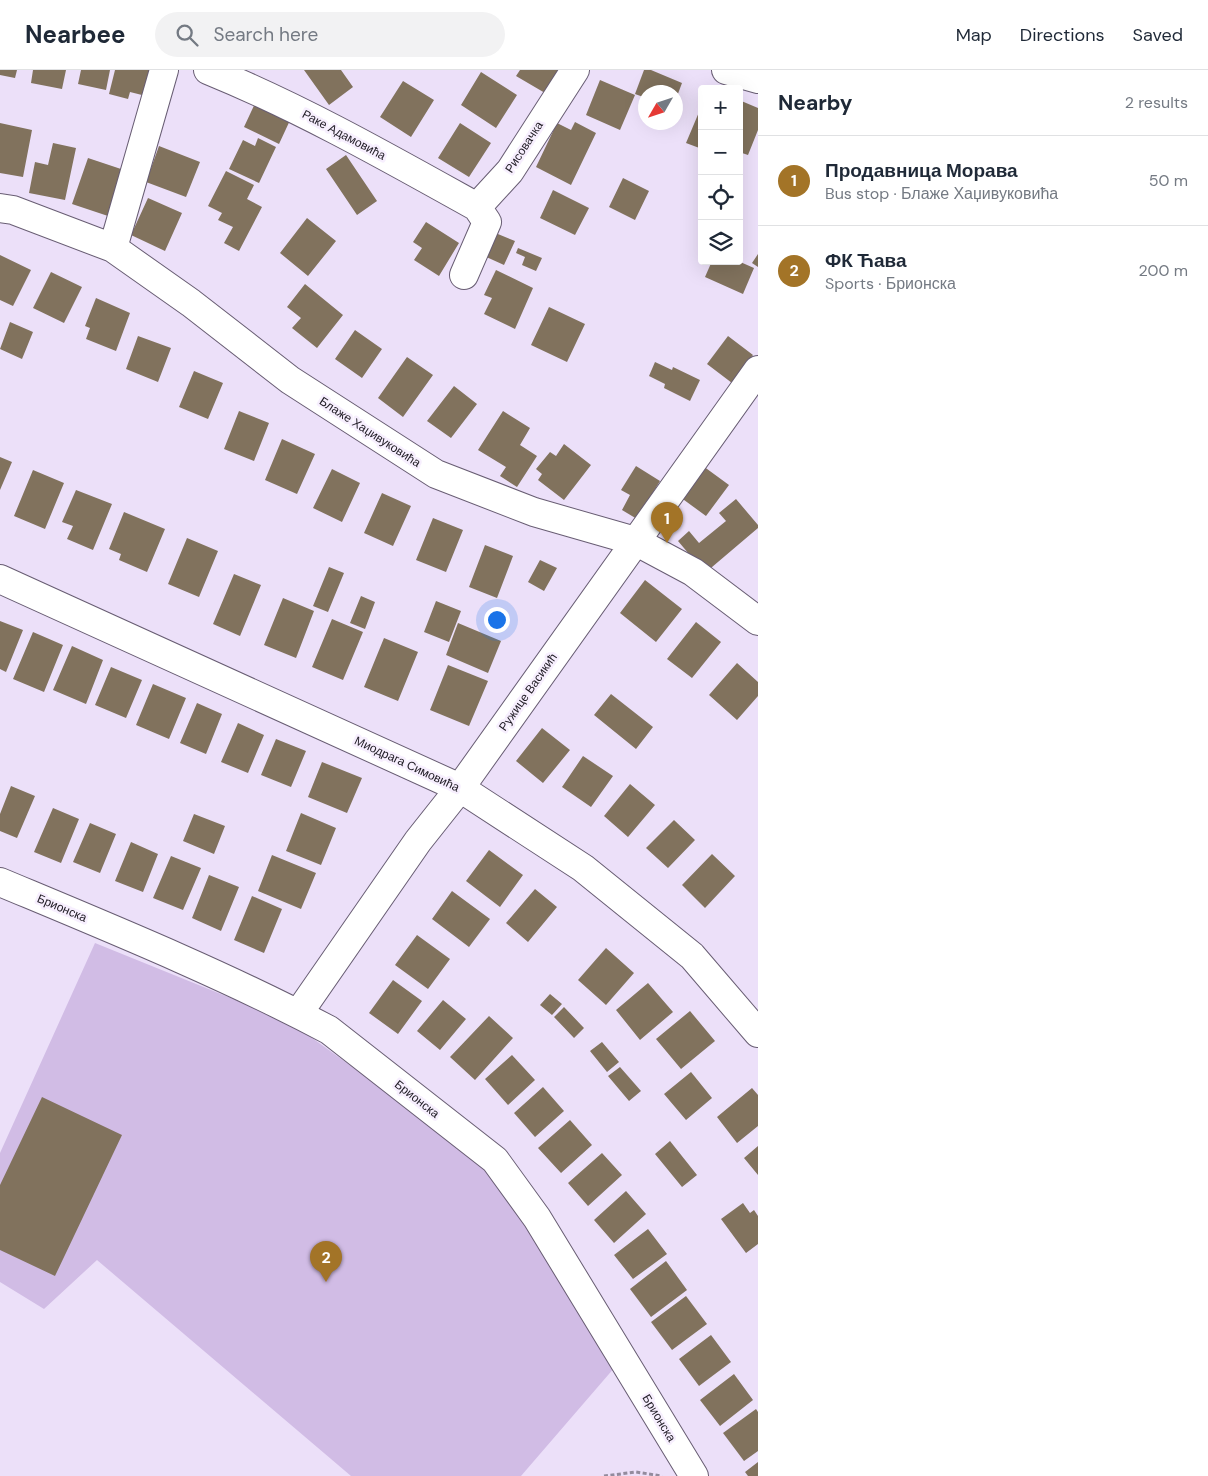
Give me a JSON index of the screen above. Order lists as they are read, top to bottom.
{
  "streets": {
    "street": [
      "Раке Адамовића",
      "Рисовачка",
      "Блаже Хаџивуковића",
      "Ружице Васикић",
      "Миодрага Симовића",
      "Брионска"
    ]
  },
  "crossings": [
    ["Раке Адамовића", "Рисовачка"],
    ["Блаже Хаџивуковића", "Ружице Васикић"],
    ["Ружице Васикић", "Миодрага Симовића"],
    ["Ружице Васикић", "Брионска"]
  ],
  "north": "bottom left",
  "page": {
    "header": "Nearbee",
    "search": "Search here",
    "nav": ["Map", "Directions", "Saved"],
    "heading": ["Nearby", "2 results"],
    "map_buttons": ["+", "−"],
    "list": [
      {
        "mark": "1",
        "name": "Продавница Морава",
        "note": "Bus stop · Блаже Хаџивуковића",
        "value": "50 m"
      },
      {
        "mark": "2",
        "name": "ФК Ћава",
        "note": "Sports · Брионска",
        "value": "200 m"
      }
    ],
    "pins": ["1", "2"]
  }
}
